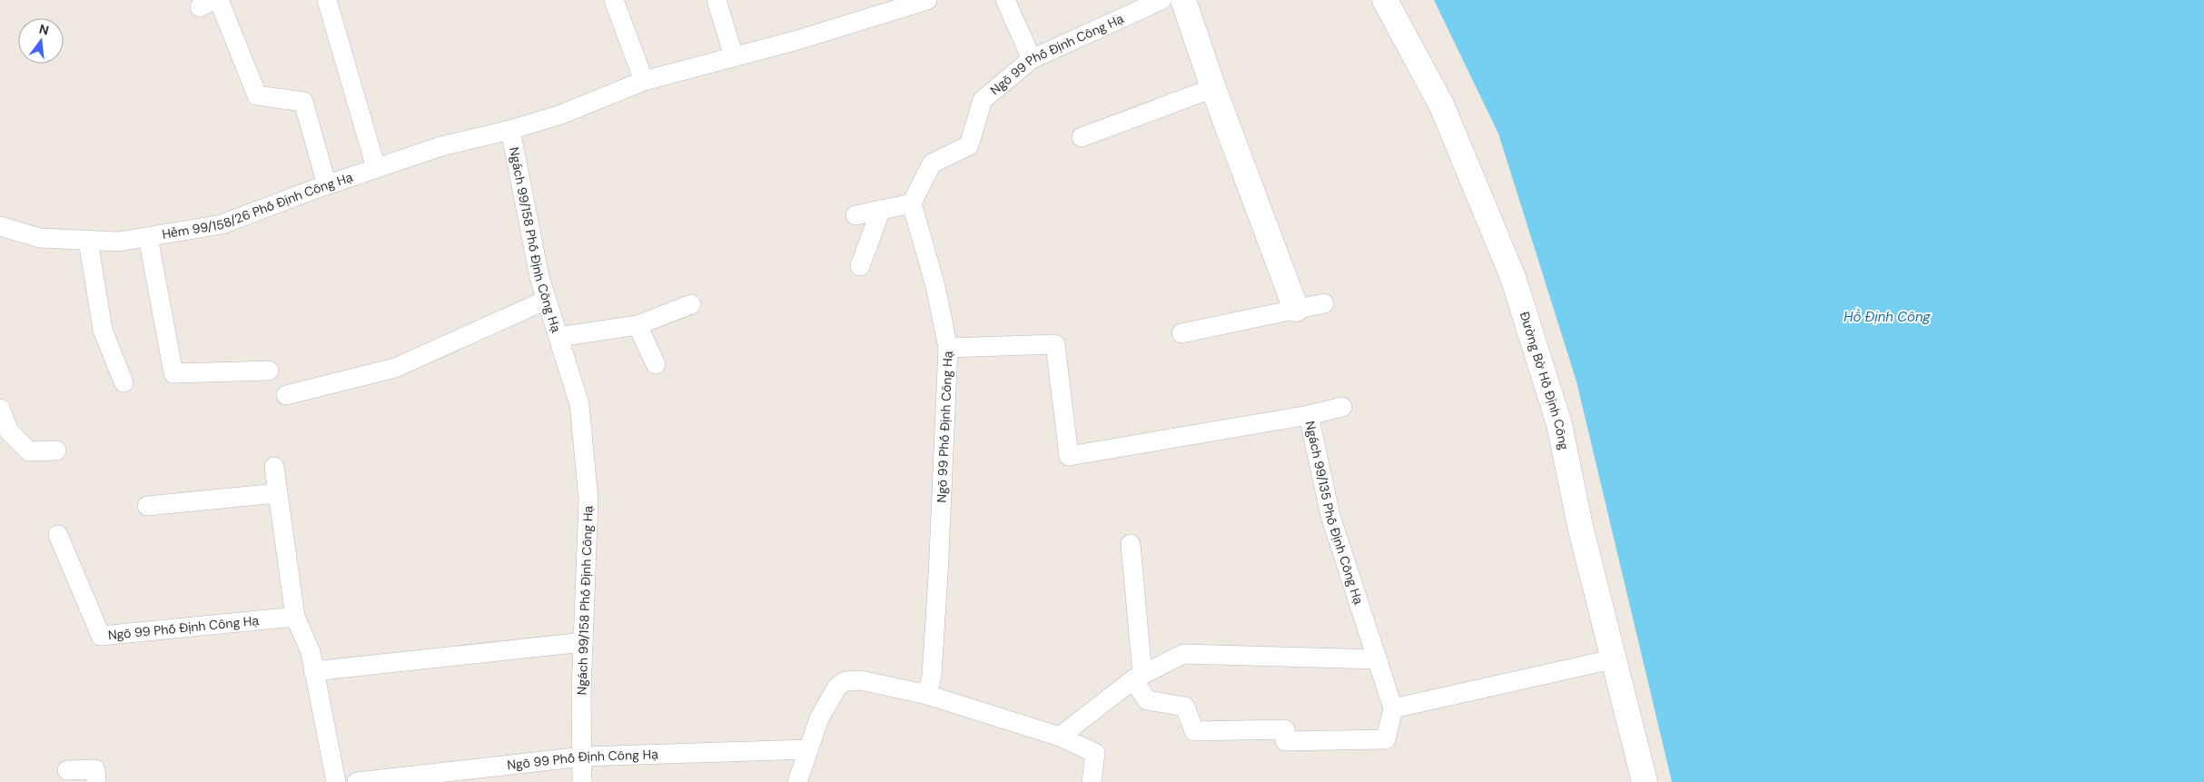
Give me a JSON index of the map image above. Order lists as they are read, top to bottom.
{
  "streets": {
    "street": ["Đường Bờ Hồ Định Công"],
    "lane": [
      "Ngõ 99 Phố Định Công Hạ",
      "Hẻm 99/158/26 Phố Định Công Hạ",
      "Ngách 99/158 Phố Định Công Hạ",
      "Ngách 99/135 Phố Định Công Hạ"
    ]
  },
  "crossings": [
    ["Ngõ 99 Phố Định Công Hạ", "Ngách 99/158 Phố Định Công Hạ"],
    ["Ngõ 99 Phố Định Công Hạ", "Ngách 99/135 Phố Định Công Hạ"],
    ["Hẻm 99/158/26 Phố Định Công Hạ", "Ngách 99/158 Phố Định Công Hạ"]
  ],
  "water": ["Hồ Định Công"],
  "north": "top"
}
